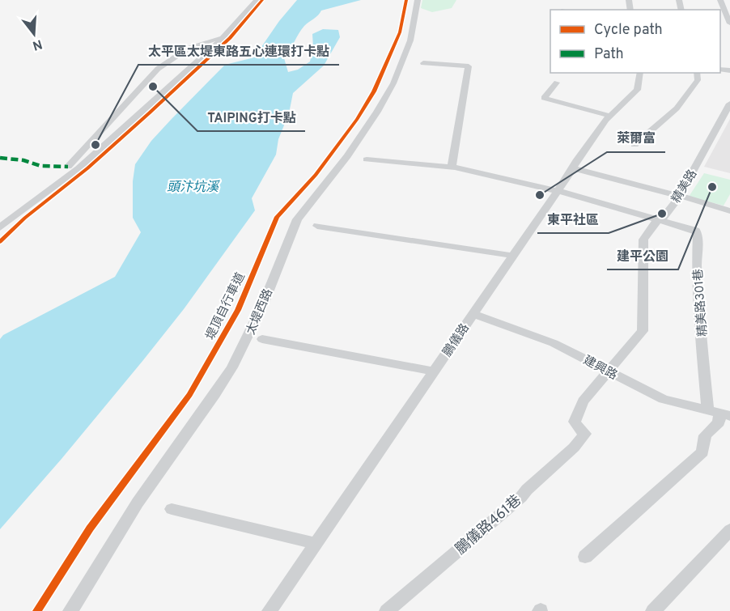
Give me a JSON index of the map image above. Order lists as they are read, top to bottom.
{
  "streets": {
    "street": [
      "精美路",
      "精美路301巷",
      "太堤西路",
      "鵬儀路",
      "建興路",
      "鵬儀路461巷"
    ],
    "cycle path": ["堤頂自行車道"]
  },
  "crossings": [
    ["精美路", "精美路301巷"],
    ["精美路", "建興路"],
    ["精美路", "鵬儀路461巷"],
    ["精美路301巷", "建興路"],
    ["鵬儀路", "建興路"]
  ],
  "water": ["頭汴坑溪"],
  "places": [
    "TAIPING打卡點",
    "太平區太堤東路五心連環打卡點",
    "建平公園",
    "萊爾富",
    "東平社區"
  ],
  "legend": ["Cycle path", "Path"],
  "north": "bottom"
}
